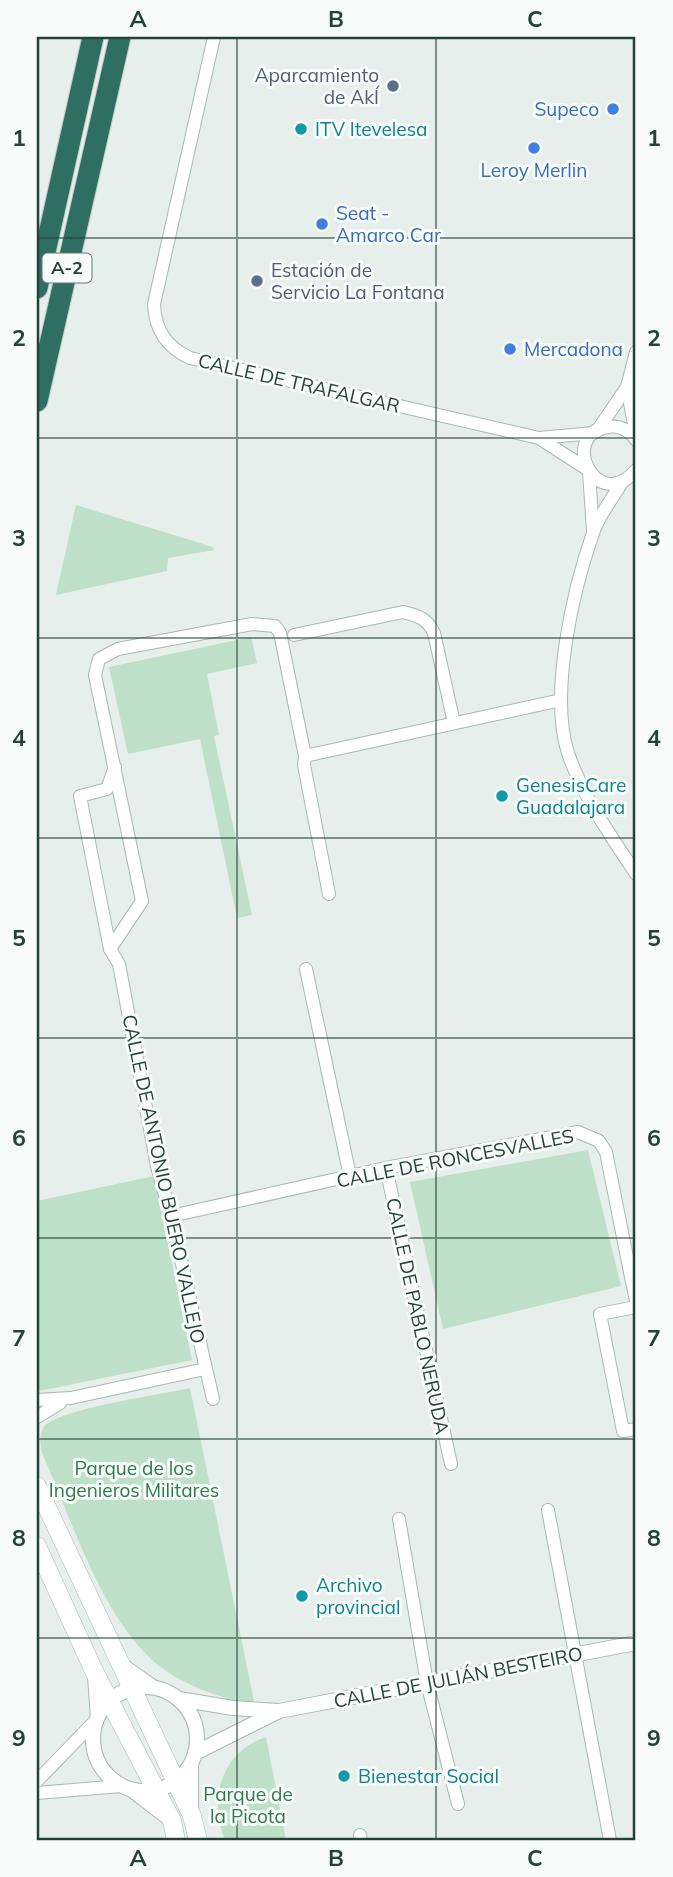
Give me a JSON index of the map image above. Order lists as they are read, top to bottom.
{
  "streets": {
    "highway": ["A-2"],
    "street": [
      "CALLE DE TRAFALGAR",
      "CALLE DE RONCESVALLES",
      "CALLE DE ANTONIO BUERO VALLEJO",
      "CALLE DE PABLO NERUDA",
      "CALLE DE JULIÁN BESTEIRO"
    ]
  },
  "crossings": [
    ["CALLE DE RONCESVALLES", "CALLE DE ANTONIO BUERO VALLEJO"],
    ["CALLE DE RONCESVALLES", "CALLE DE PABLO NERUDA"]
  ],
  "parks": ["Parque de los Ingenieros Militares", "Parque de la Picota"],
  "places": [
    "Aparcamiento de AkÍ",
    "Supeco",
    "ITV Itevelesa",
    "Leroy Merlin",
    "Seat - Amarco Car",
    "Estación de Servicio La Fontana",
    "Mercadona",
    "GenesisCare Guadalajara",
    "Archivo provincial",
    "Bienestar Social"
  ],
  "grid": {
    "columns": ["A", "B", "C"],
    "rows": [
      "1",
      "2",
      "3",
      "4",
      "5",
      "6",
      "7",
      "8",
      "9"
    ]
  }
}
